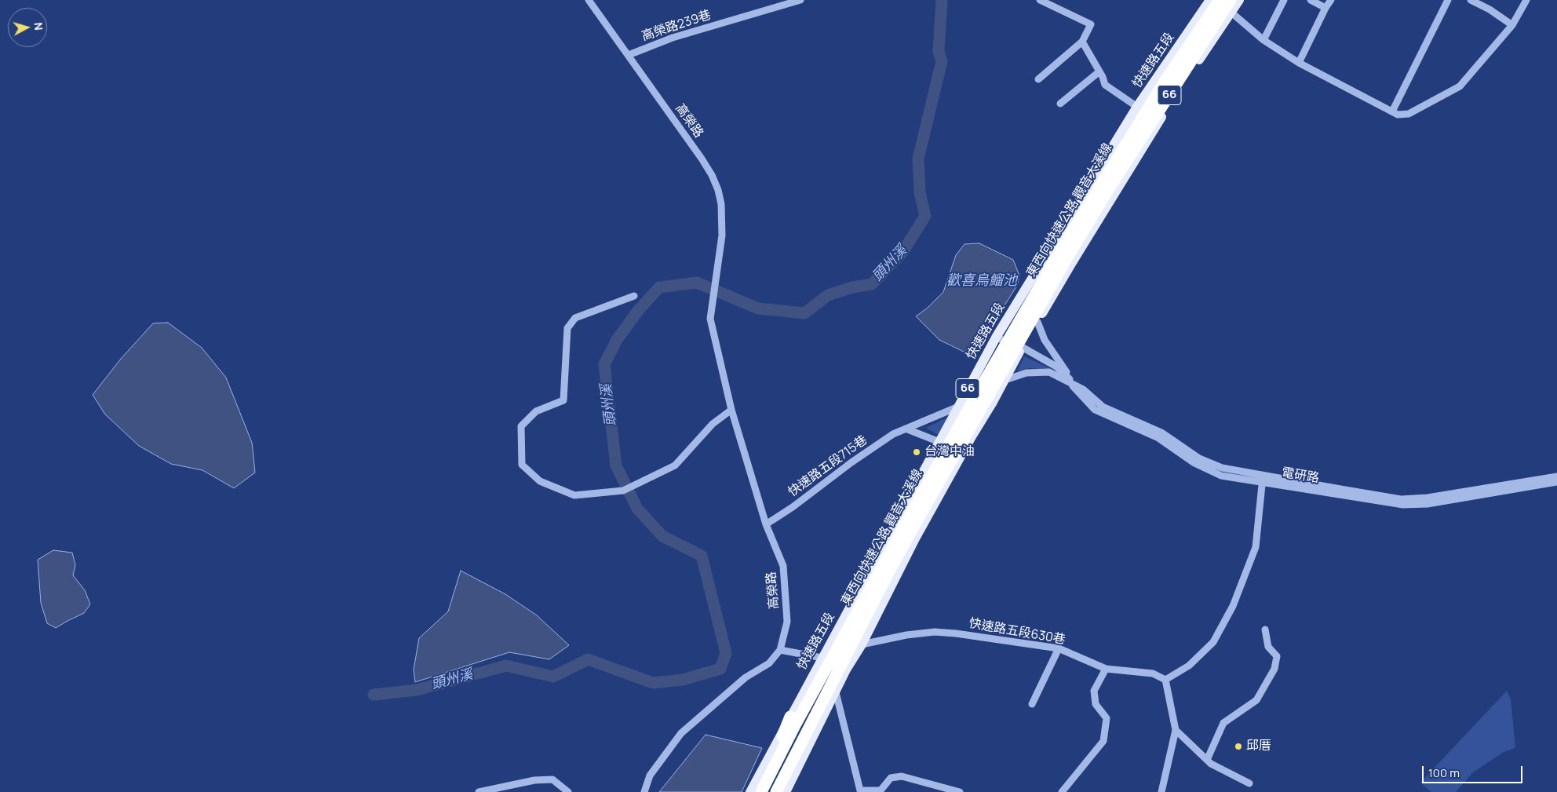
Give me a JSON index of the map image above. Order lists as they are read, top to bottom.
{
  "streets": {
    "highway": ["66", "東西向快速公路 觀音大溪線"],
    "main road": ["快速路五段"],
    "street": [
      "高榮路239巷",
      "高榮路",
      "快速路五段715巷",
      "電研路",
      "快速路五段630巷"
    ]
  },
  "crossings": [
    ["高榮路239巷", "高榮路"],
    ["快速路五段", "快速路五段715巷"],
    ["快速路五段", "電研路"],
    ["66", "電研路"],
    ["66", "快速路五段630巷"],
    ["高榮路", "快速路五段715巷"]
  ],
  "water": ["頭州溪", "歡喜烏鰡池"],
  "places": ["台灣中油", "邱厝"],
  "scale_bar": "100 m",
  "north": "right"
}
